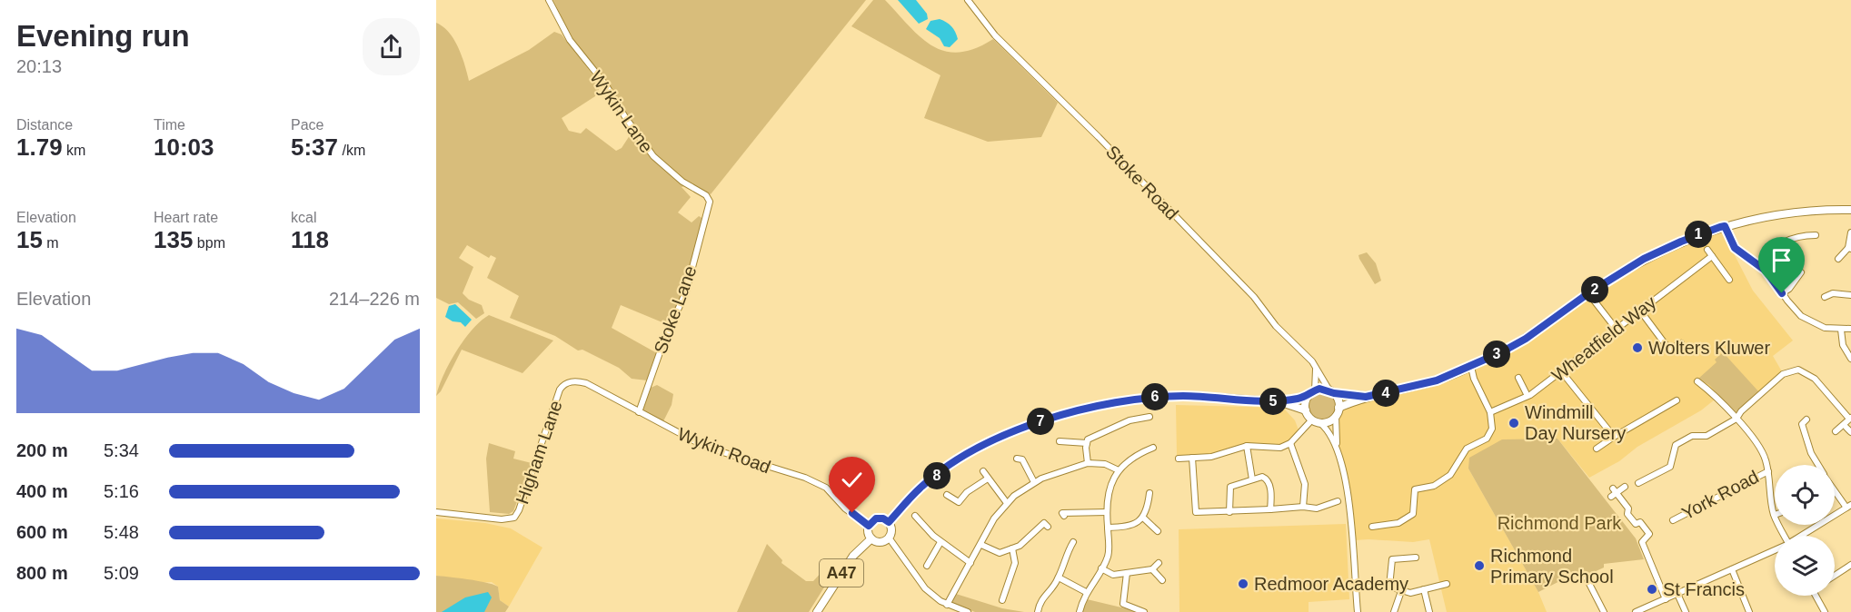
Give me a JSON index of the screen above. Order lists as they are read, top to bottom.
{
  "streets": {
    "main road": ["A47"],
    "street": [
      "Wykin Lane",
      "Stoke Road",
      "Stoke Lane",
      "Wheatfield Way",
      "Wykin Road",
      "Higham Lane",
      "York Road"
    ]
  },
  "crossings": [
    ["Wykin Lane", "Stoke Lane"],
    ["Stoke Lane", "Wykin Road"],
    ["Wykin Road", "Higham Lane"],
    ["Wykin Road", "A47"]
  ],
  "parks": ["Richmond Park"],
  "places": [
    "Wolters Kluwer",
    "Windmill Day Nursery",
    "Richmond Primary School",
    "Redmoor Academy",
    "St Francis"
  ],
  "page": {
    "heading": ["Evening run", "20:13"],
    "stats": [
      ["Distance", "1.79 km"],
      ["Time", "10:03"],
      ["Pace", "5:37 /km"],
      ["Elevation", "15 m"],
      ["Heart rate", "135 bpm"],
      ["kcal", "118"]
    ],
    "pins": [
      "1",
      "2",
      "3",
      "4",
      "6",
      "5",
      "7",
      "8"
    ],
    "chart": ["Elevation", "214–226 m"],
    "list": [
      {
        "name": "200 m",
        "note": "5:34"
      },
      {
        "name": "400 m",
        "note": "5:16"
      },
      {
        "name": "600 m",
        "note": "5:48"
      },
      {
        "name": "800 m",
        "note": "5:09"
      }
    ]
  }
}
